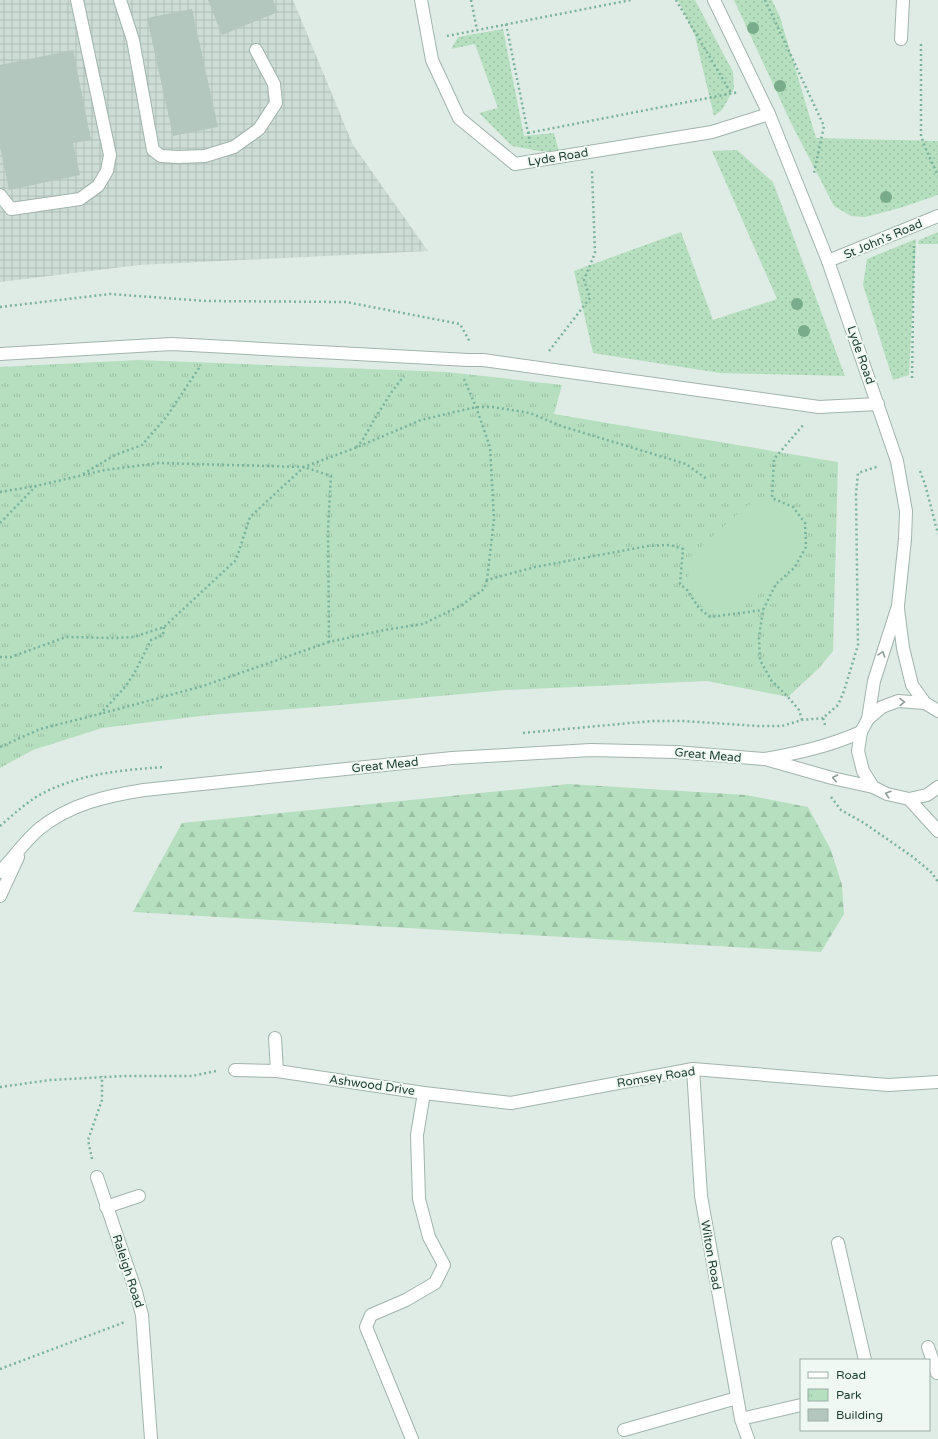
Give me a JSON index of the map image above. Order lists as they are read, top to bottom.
{
  "streets": {
    "street": [
      "Lyde Road",
      "St John's Road",
      "Great Mead",
      "Romsey Road",
      "Ashwood Drive",
      "Wilton Road",
      "Raleigh Road"
    ]
  },
  "crossings": [
    ["Lyde Road", "St John's Road"],
    ["Lyde Road", "Great Mead"],
    ["Romsey Road", "Ashwood Drive"],
    ["Romsey Road", "Wilton Road"]
  ],
  "legend": ["Road", "Park", "Building"]
}
